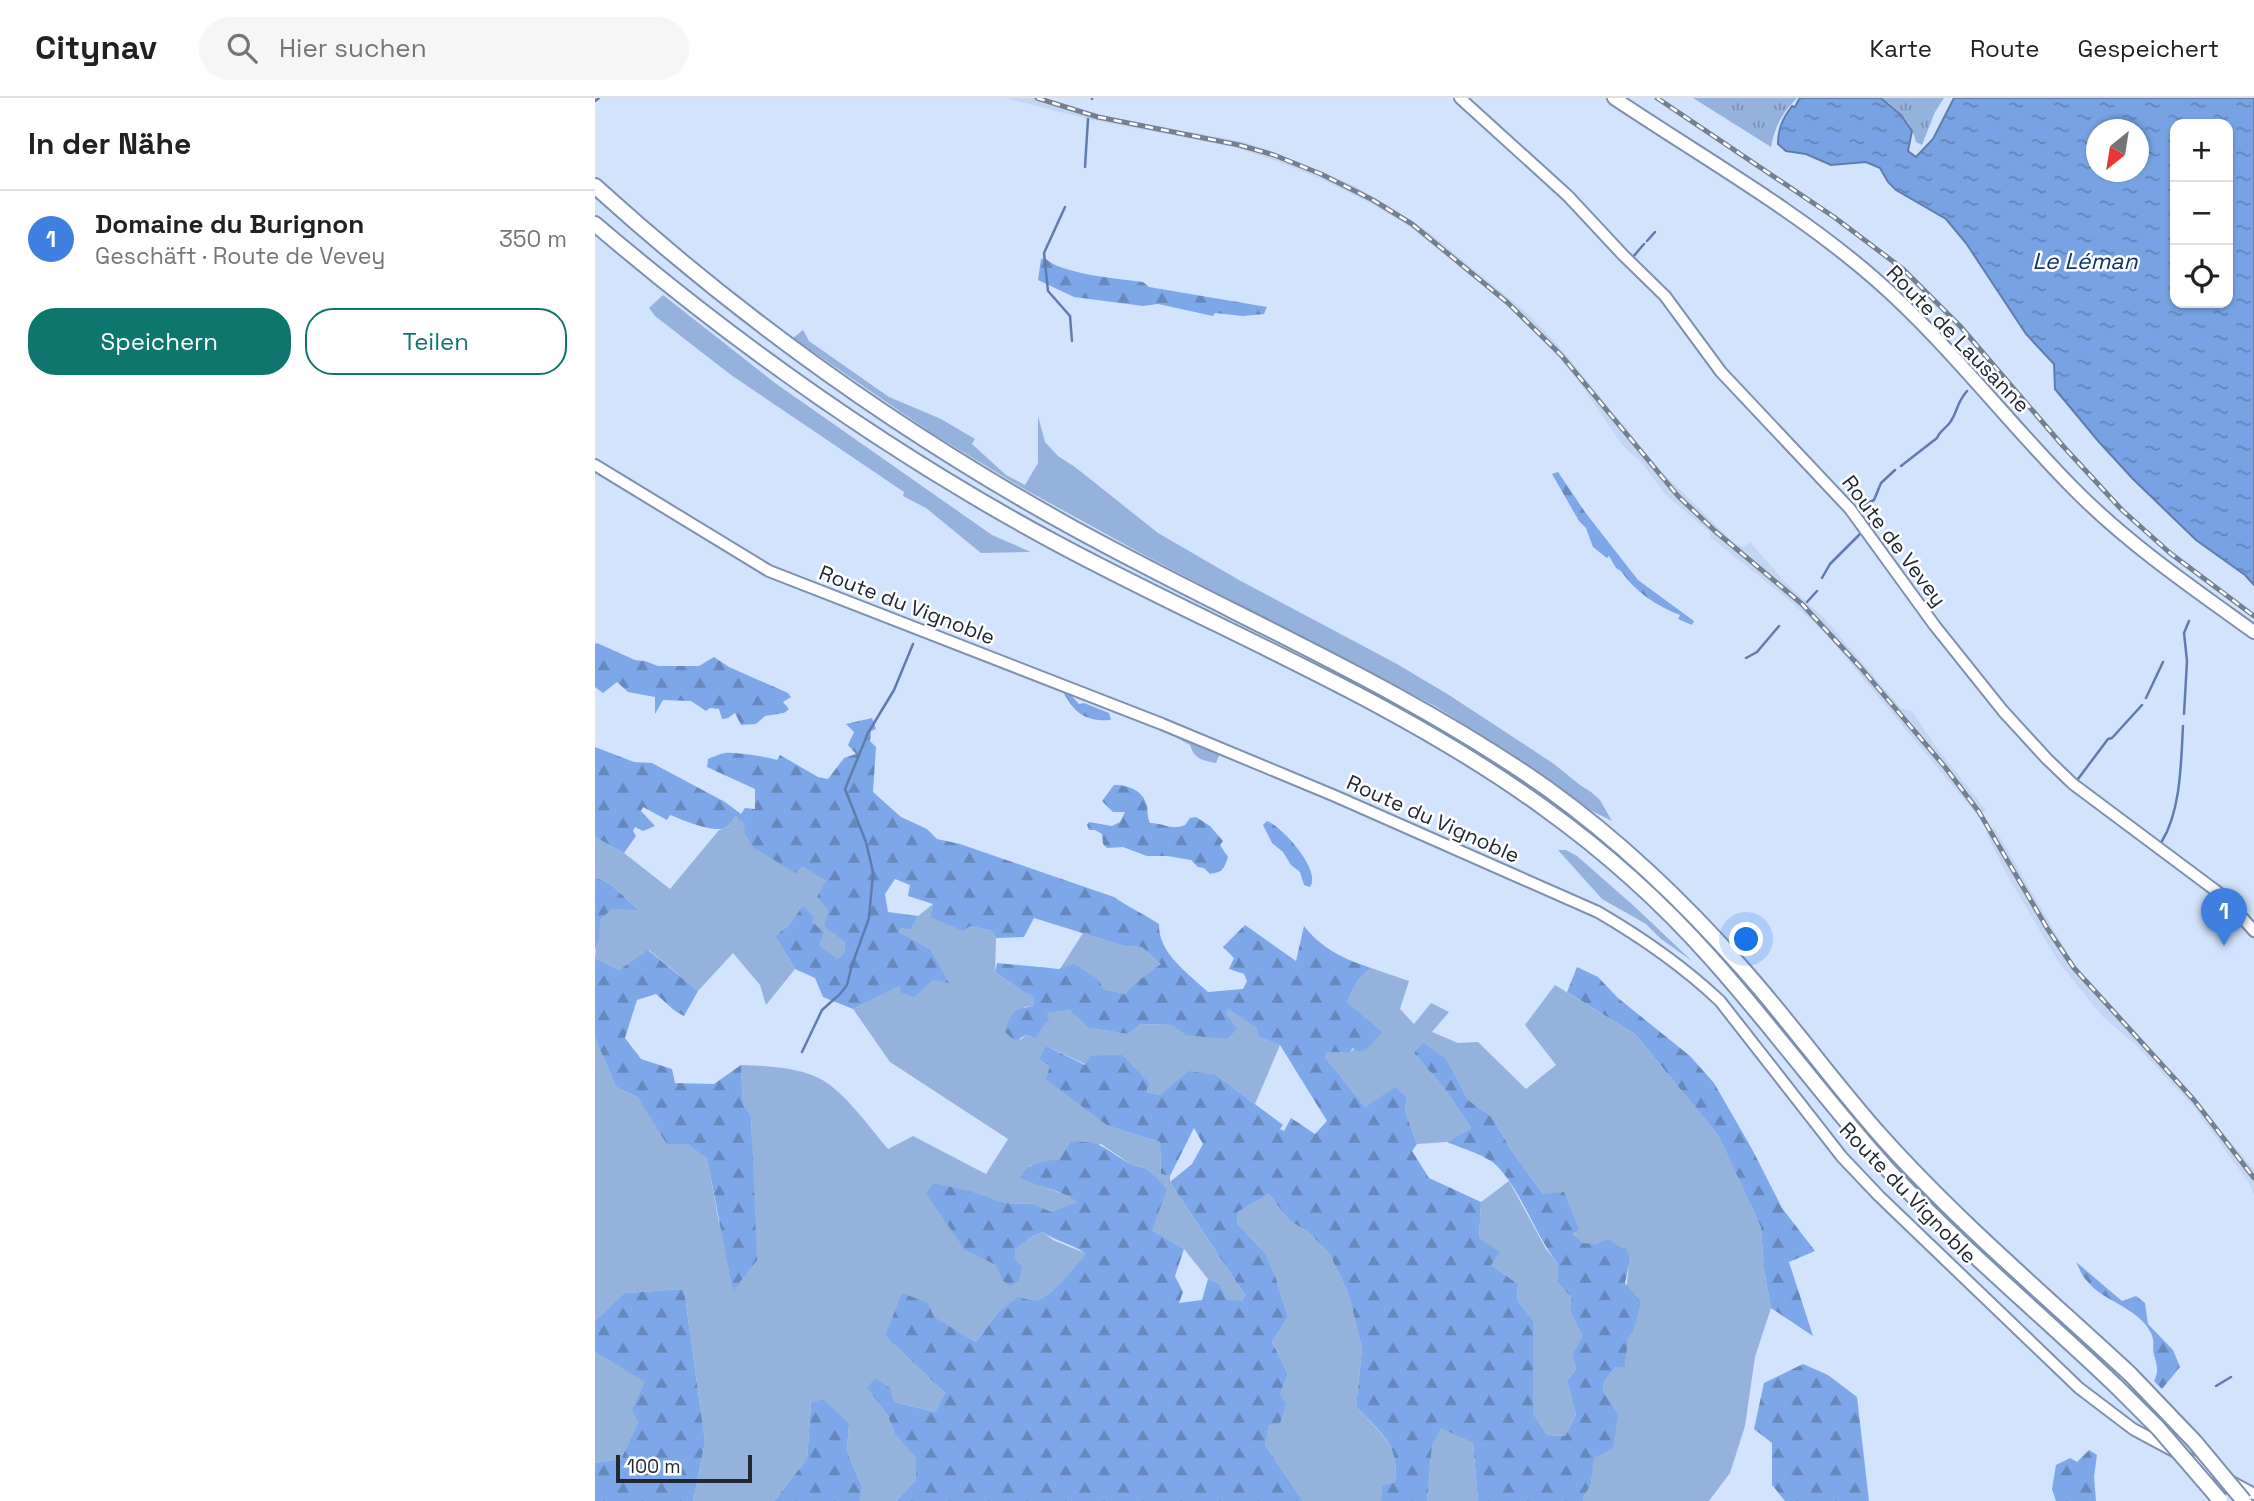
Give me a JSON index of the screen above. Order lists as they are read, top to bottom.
{
  "streets": {
    "main road": ["Route de Lausanne"],
    "street": ["Route de Vevey", "Route du Vignoble"]
  },
  "water": ["Le Léman"],
  "scale_bar": "100 m",
  "north": "bottom left",
  "page": {
    "header": "Citynav",
    "search": "Hier suchen",
    "nav": ["Karte", "Route", "Gespeichert"],
    "heading": "In der Nähe",
    "map_buttons": ["+", "−"],
    "list": [
      {
        "mark": "1",
        "name": "Domaine du Burignon",
        "note": "Geschäft · Route de Vevey",
        "value": "350 m"
      }
    ],
    "buttons": ["Speichern", "Teilen"],
    "pins": "1",
    "scale": "100 m"
  }
}
